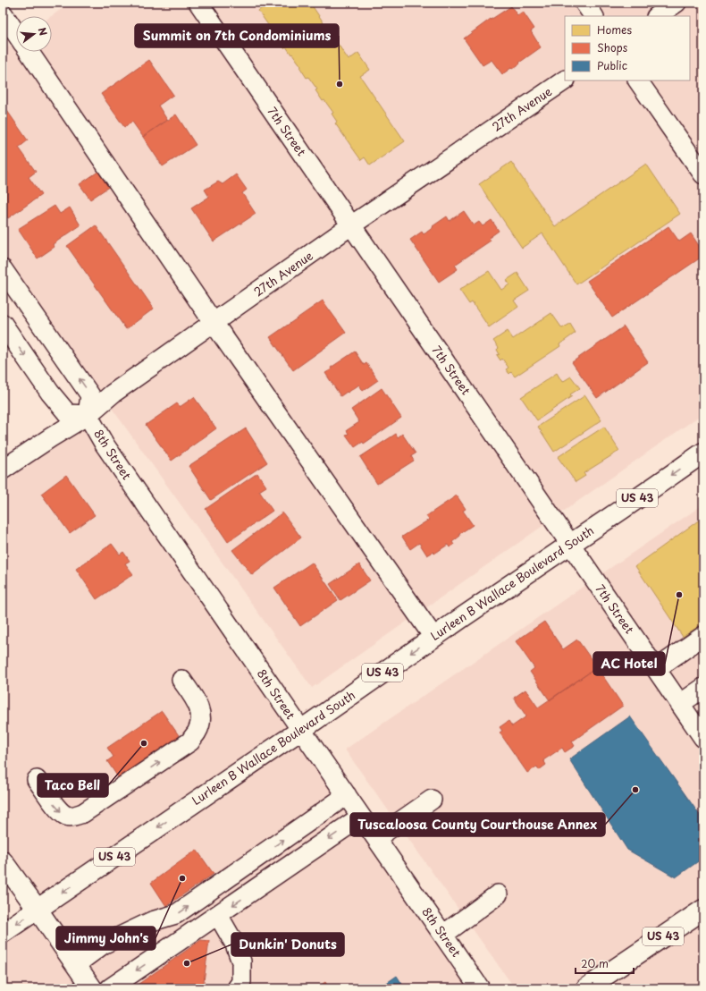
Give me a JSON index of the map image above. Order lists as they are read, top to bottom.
{
  "streets": {
    "main road": ["US 43", "Lurleen B Wallace Boulevard South"],
    "street": ["27th Avenue", "7th Street", "8th Street"]
  },
  "crossings": [
    ["27th Avenue", "7th Street"],
    ["27th Avenue", "8th Street"],
    ["7th Street", "Lurleen B Wallace Boulevard South"],
    ["8th Street", "Lurleen B Wallace Boulevard South"]
  ],
  "one_way": ["Lurleen B Wallace Boulevard South"],
  "places": [
    "Summit on 7th Condominiums",
    "AC Hotel",
    "Taco Bell",
    "Tuscaloosa County Courthouse Annex",
    "Jimmy John's",
    "Dunkin' Donuts"
  ],
  "legend": ["Homes", "Shops", "Public"],
  "scale_bar": "20 m",
  "north": "right"
}
